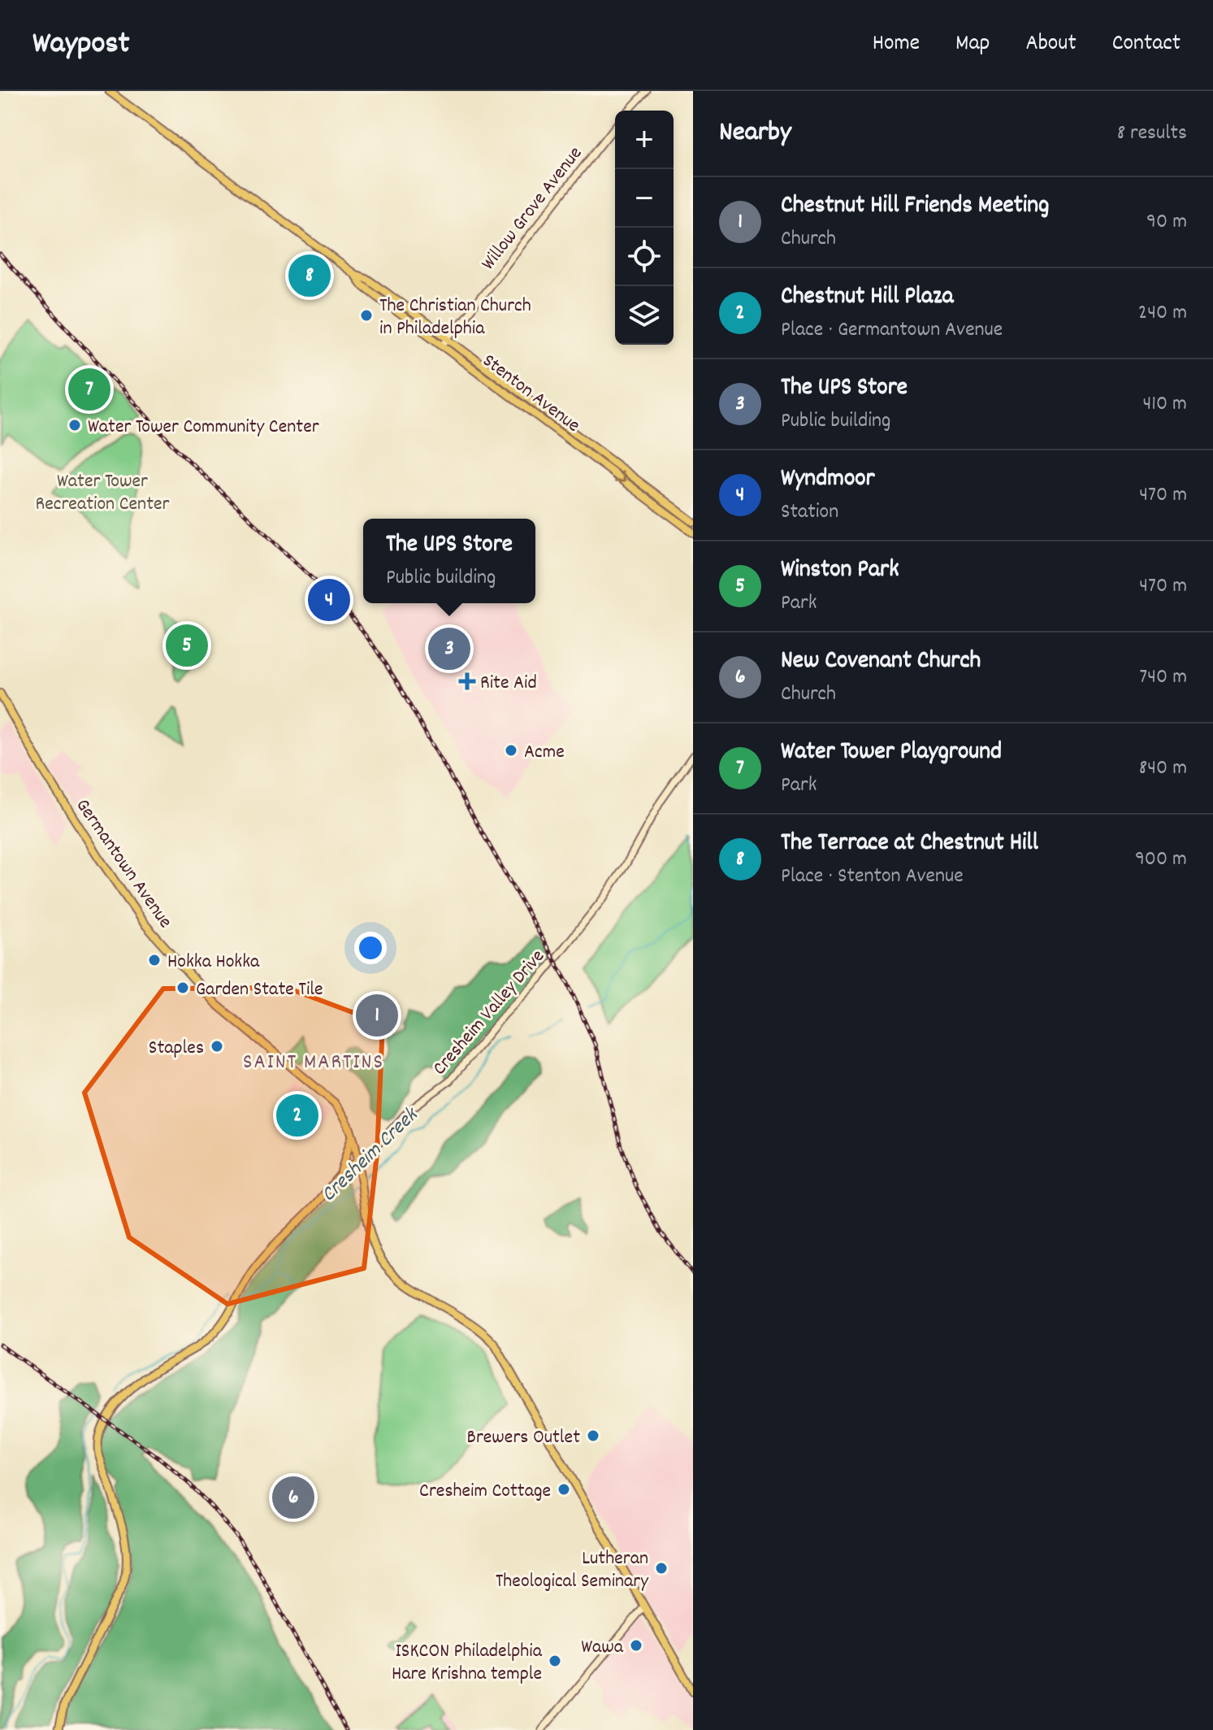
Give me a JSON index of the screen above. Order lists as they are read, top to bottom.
{
  "streets": {
    "main road": [
      "Willow Grove Avenue",
      "Stenton Avenue",
      "Germantown Avenue",
      "Cresheim Valley Drive"
    ]
  },
  "crossings": [
    ["Willow Grove Avenue", "Stenton Avenue"],
    ["Germantown Avenue", "Cresheim Valley Drive"]
  ],
  "districts": ["SAINT MARTINS"],
  "water": ["Cresheim Creek"],
  "parks": ["Water Tower Recreation Center"],
  "places": {
    "other": [
      "The Christian Church in Philadelphia",
      "Water Tower Community Center",
      "Acme",
      "Hokka Hokka",
      "Garden State Tile",
      "Staples",
      "Brewers Outlet",
      "Cresheim Cottage",
      "Lutheran Theological Seminary",
      "Wawa",
      "ISKCON Philadelphia Hare Krishna temple"
    ],
    "health": ["Rite Aid"]
  },
  "page": {
    "header": "Waypost",
    "nav": [
      "Home",
      "Map",
      "About",
      "Contact"
    ],
    "heading": ["Nearby", "8 results"],
    "map_buttons": ["+", "−"],
    "list": [
      {
        "mark": "1",
        "name": "Chestnut Hill Friends Meeting",
        "note": "Church",
        "value": "90 m"
      },
      {
        "mark": "2",
        "name": "Chestnut Hill Plaza",
        "note": "Place · Germantown Avenue",
        "value": "240 m"
      },
      {
        "mark": "3",
        "name": "The UPS Store",
        "note": "Public building",
        "value": "410 m"
      },
      {
        "mark": "4",
        "name": "Wyndmoor",
        "note": "Station",
        "value": "470 m"
      },
      {
        "mark": "5",
        "name": "Winston Park",
        "note": "Park",
        "value": "470 m"
      },
      {
        "mark": "6",
        "name": "New Covenant Church",
        "note": "Church",
        "value": "740 m"
      },
      {
        "mark": "7",
        "name": "Water Tower Playground",
        "note": "Park",
        "value": "840 m"
      },
      {
        "mark": "8",
        "name": "The Terrace at Chestnut Hill",
        "note": "Place · Stenton Avenue",
        "value": "900 m"
      }
    ],
    "pins": [
      "8",
      "7",
      "4",
      "5",
      "3",
      "1",
      "2",
      "6"
    ],
    "popup": ["The UPS Store", "Public building"]
  }
}
